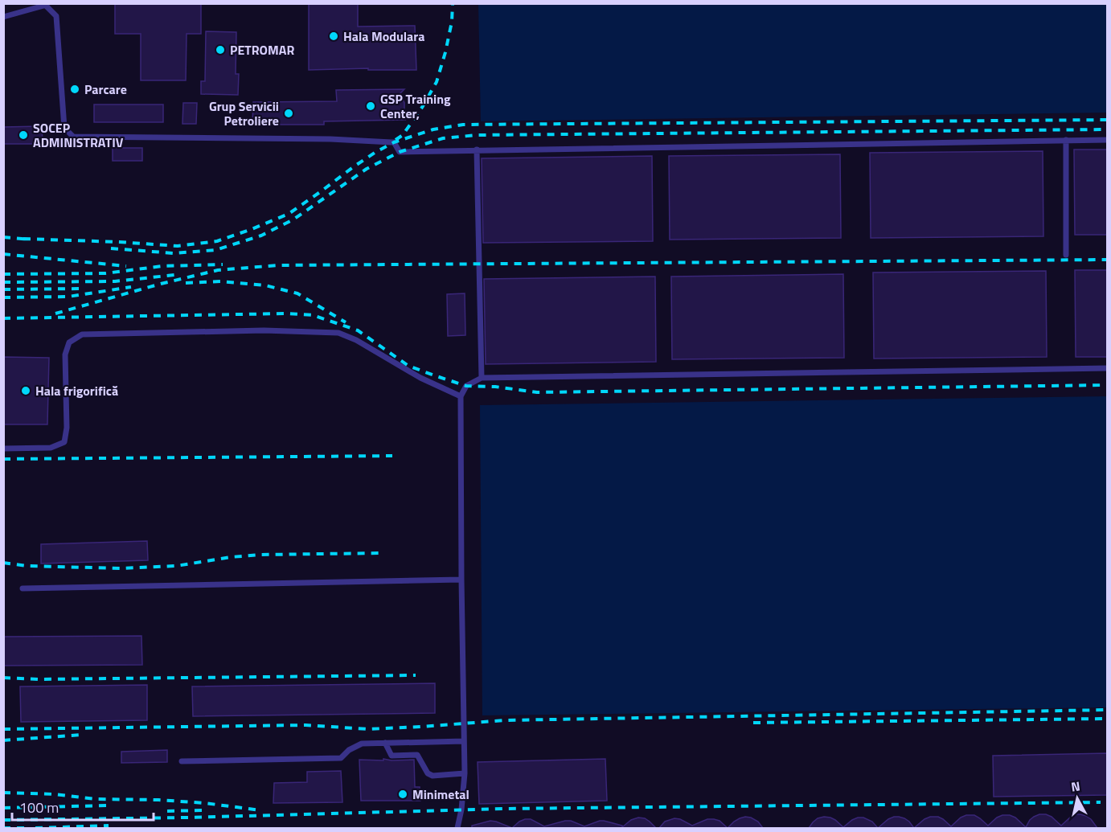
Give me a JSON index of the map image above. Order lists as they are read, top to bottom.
{
  "places": [
    "Hala Modulara",
    "PETROMAR",
    "Parcare",
    "GSP Training Center,",
    "Grup Servicii Petroliere",
    "SOCEP ADMINISTRATIV",
    "Hala frigorifică",
    "Minimetal"
  ],
  "scale_bar": "100 m",
  "north": "top"
}
